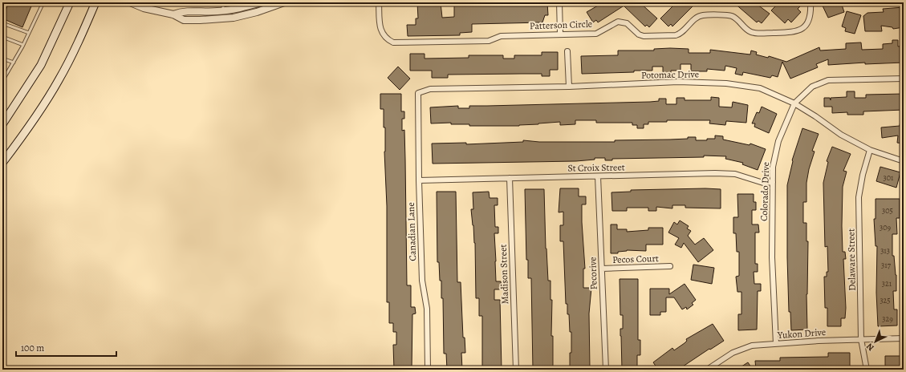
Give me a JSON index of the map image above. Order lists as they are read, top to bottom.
{
  "streets": {
    "street": [
      "Patterson Circle",
      "Potomac Drive",
      "St Croix Street",
      "Colorado Drive",
      "Canadian Lane",
      "Pecos Court",
      "Delaware Street",
      "Pecorive",
      "Madison Street",
      "Yukon Drive"
    ]
  },
  "crossings": [
    ["Potomac Drive", "Colorado Drive"],
    ["Potomac Drive", "Canadian Lane"],
    ["Potomac Drive", "Delaware Street"],
    ["St Croix Street", "Colorado Drive"],
    ["St Croix Street", "Canadian Lane"],
    ["St Croix Street", "Pecorive"],
    ["St Croix Street", "Madison Street"],
    ["Colorado Drive", "Yukon Drive"],
    ["Pecos Court", "Pecorive"],
    ["Delaware Street", "Yukon Drive"]
  ],
  "house_numbers": [
    "301",
    "305",
    "309",
    "313",
    "317",
    "321",
    "325",
    "329"
  ],
  "scale_bar": "100 m",
  "north": "bottom left"
}
